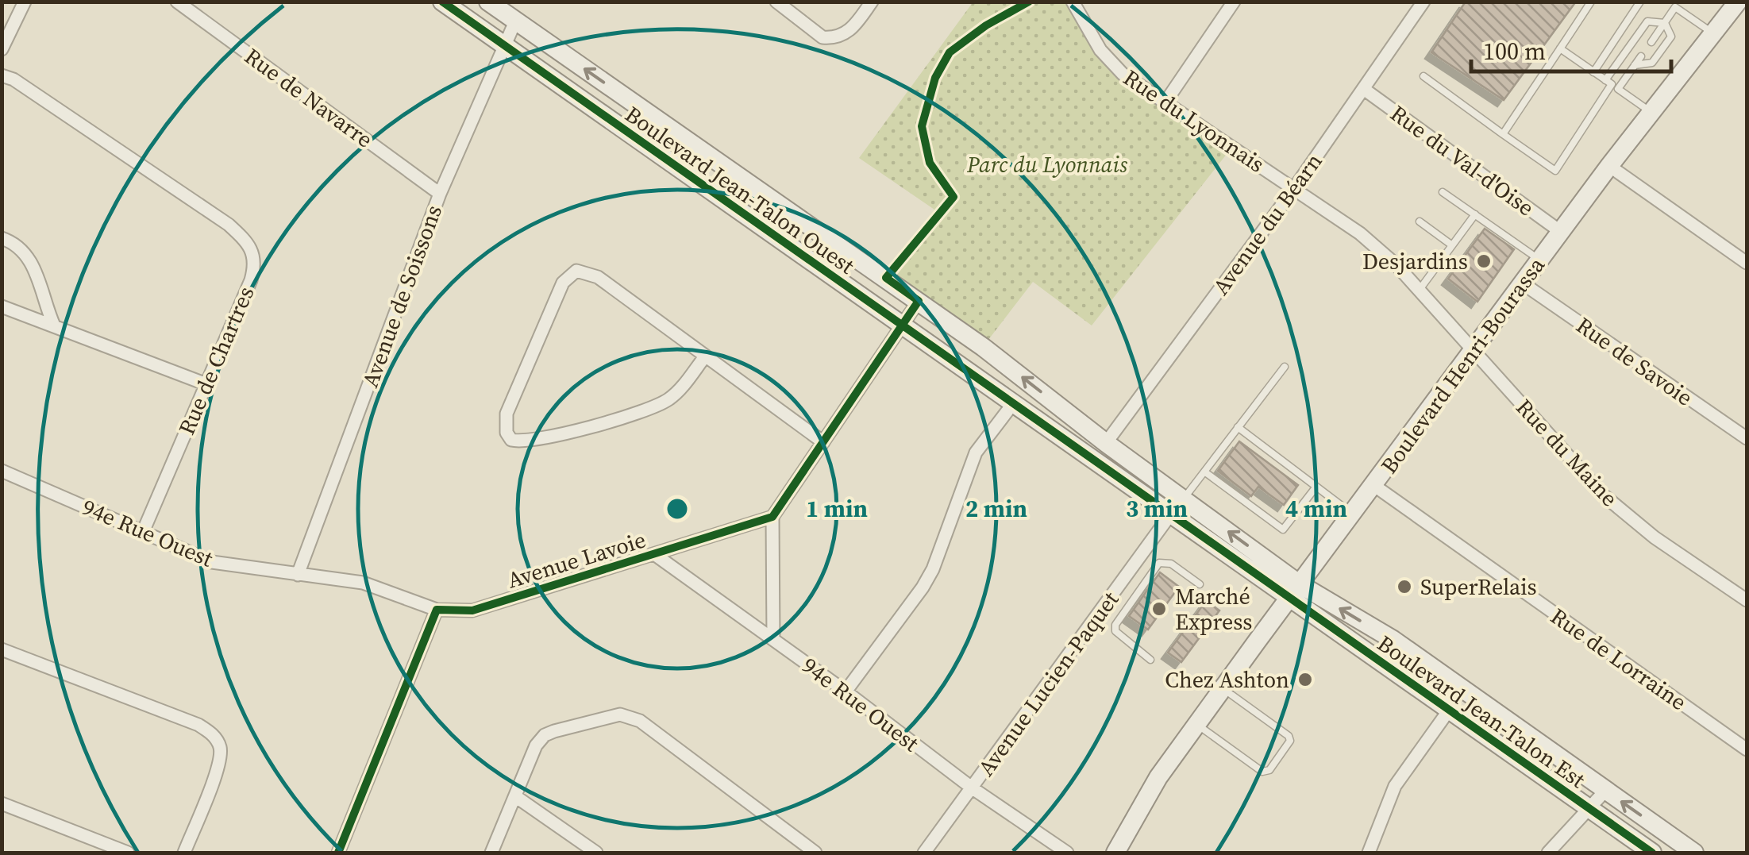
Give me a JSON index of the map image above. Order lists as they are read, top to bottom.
{
  "streets": {
    "street": [
      "Rue de Navarre",
      "Rue du Lyonnais",
      "Rue du Val-d'Oise",
      "Boulevard Jean-Talon Ouest",
      "Avenue du Béarn",
      "Avenue de Soissons",
      "Rue de Chartres",
      "Rue de Savoie",
      "Boulevard Henri-Bourassa",
      "Rue du Maine",
      "94e Rue Ouest",
      "Avenue Lavoie",
      "Rue de Lorraine",
      "Avenue Lucien-Paquet",
      "Boulevard Jean-Talon Est"
    ]
  },
  "crossings": [
    ["Rue de Navarre", "Avenue de Soissons"],
    ["Rue du Lyonnais", "Avenue du Béarn"],
    ["Rue du Lyonnais", "Boulevard Henri-Bourassa"],
    ["Rue du Lyonnais", "Rue du Maine"],
    ["Rue du Val-d'Oise", "Avenue du Béarn"],
    ["Rue du Val-d'Oise", "Boulevard Henri-Bourassa"],
    ["Boulevard Jean-Talon Ouest", "Avenue du Béarn"],
    ["Boulevard Jean-Talon Ouest", "Avenue de Soissons"],
    ["Boulevard Jean-Talon Ouest", "Boulevard Henri-Bourassa"],
    ["Boulevard Jean-Talon Ouest", "Avenue Lucien-Paquet"],
    ["Boulevard Jean-Talon Ouest", "Boulevard Jean-Talon Est"],
    ["Avenue de Soissons", "94e Rue Ouest"],
    ["Rue de Chartres", "94e Rue Ouest"],
    ["Rue de Savoie", "Boulevard Henri-Bourassa"],
    ["Boulevard Henri-Bourassa", "Rue du Maine"],
    ["Boulevard Henri-Bourassa", "Rue de Lorraine"],
    ["Boulevard Henri-Bourassa", "Boulevard Jean-Talon Est"],
    ["94e Rue Ouest", "Avenue Lavoie"],
    ["94e Rue Ouest", "Avenue Lucien-Paquet"]
  ],
  "parks": ["Parc du Lyonnais"],
  "places": [
    "Desjardins",
    "SuperRelais",
    "Marché Express",
    "Chez Ashton"
  ],
  "scale_bar": "100 m",
  "rings": [
    "1 min",
    "2 min",
    "3 min",
    "4 min"
  ]
}
